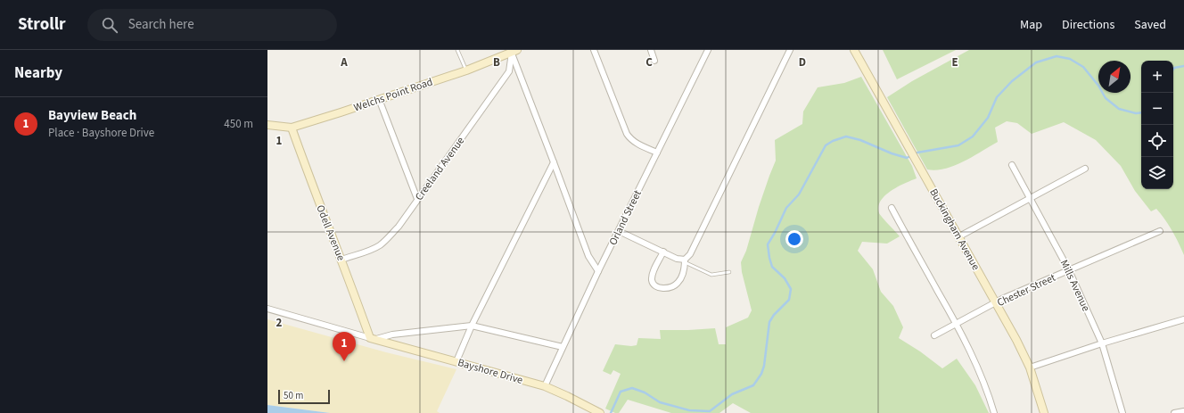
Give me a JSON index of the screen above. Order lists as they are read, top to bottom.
{
  "streets": {
    "main road": [
      "Welchs Point Road",
      "Buckingham Avenue",
      "Odell Avenue",
      "Bayshore Drive"
    ],
    "street": [
      "Creeland Avenue",
      "Orland Street",
      "Mills Avenue",
      "Chester Street"
    ]
  },
  "crossings": [
    ["Welchs Point Road", "Creeland Avenue"],
    ["Welchs Point Road", "Odell Avenue"],
    ["Creeland Avenue", "Odell Avenue"],
    ["Orland Street", "Bayshore Drive"],
    ["Buckingham Avenue", "Chester Street"],
    ["Odell Avenue", "Bayshore Drive"],
    ["Mills Avenue", "Chester Street"]
  ],
  "scale_bar": "50 m",
  "north": "top right",
  "page": {
    "header": "Strollr",
    "search": "Search here",
    "nav": ["Map", "Directions", "Saved"],
    "heading": "Nearby",
    "map_buttons": ["+", "−"],
    "list": [
      {
        "mark": "1",
        "name": "Bayview Beach",
        "note": "Place · Bayshore Drive",
        "value": "450 m"
      }
    ],
    "pins": "1",
    "scale": "50 m"
  },
  "grid": {
    "columns": [
      "A",
      "B",
      "C",
      "D",
      "E"
    ],
    "rows": ["1", "2"]
  }
}
